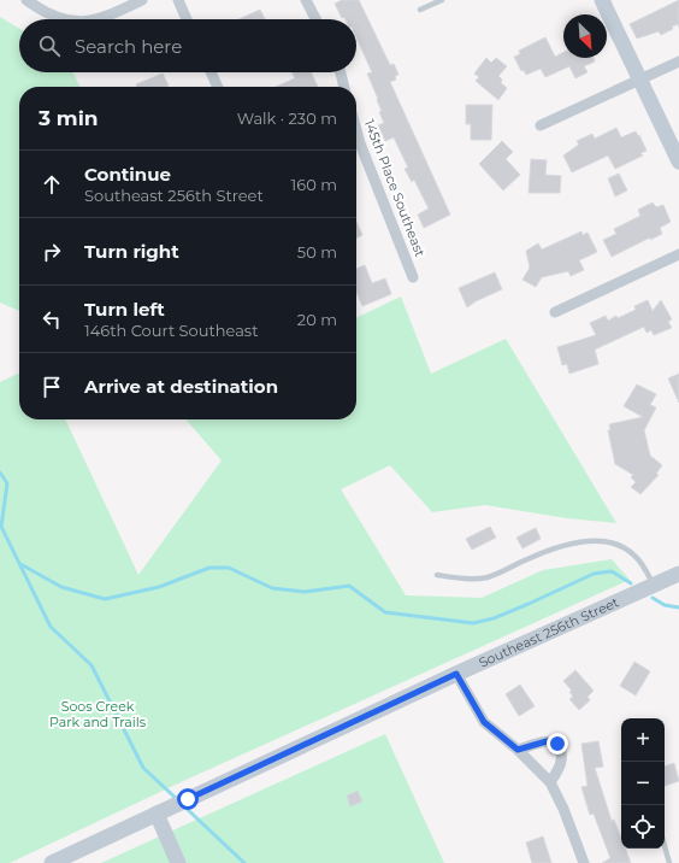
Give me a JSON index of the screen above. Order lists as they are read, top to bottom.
{
  "streets": {
    "main road": ["Southeast 256th Street"],
    "street": ["145th Place Southeast"]
  },
  "parks": ["Soos Creek Park and Trails"],
  "north": "bottom right",
  "page": {
    "search": "Search here",
    "heading": ["3 min", "Walk · 230 m"],
    "list": [
      ["Continue", "Southeast 256th Street", "160 m"],
      ["Turn right", "50 m"],
      ["Turn left", "146th Court Southeast", "20 m"],
      "Arrive at destination"
    ],
    "map_buttons": ["+", "−"]
  }
}
